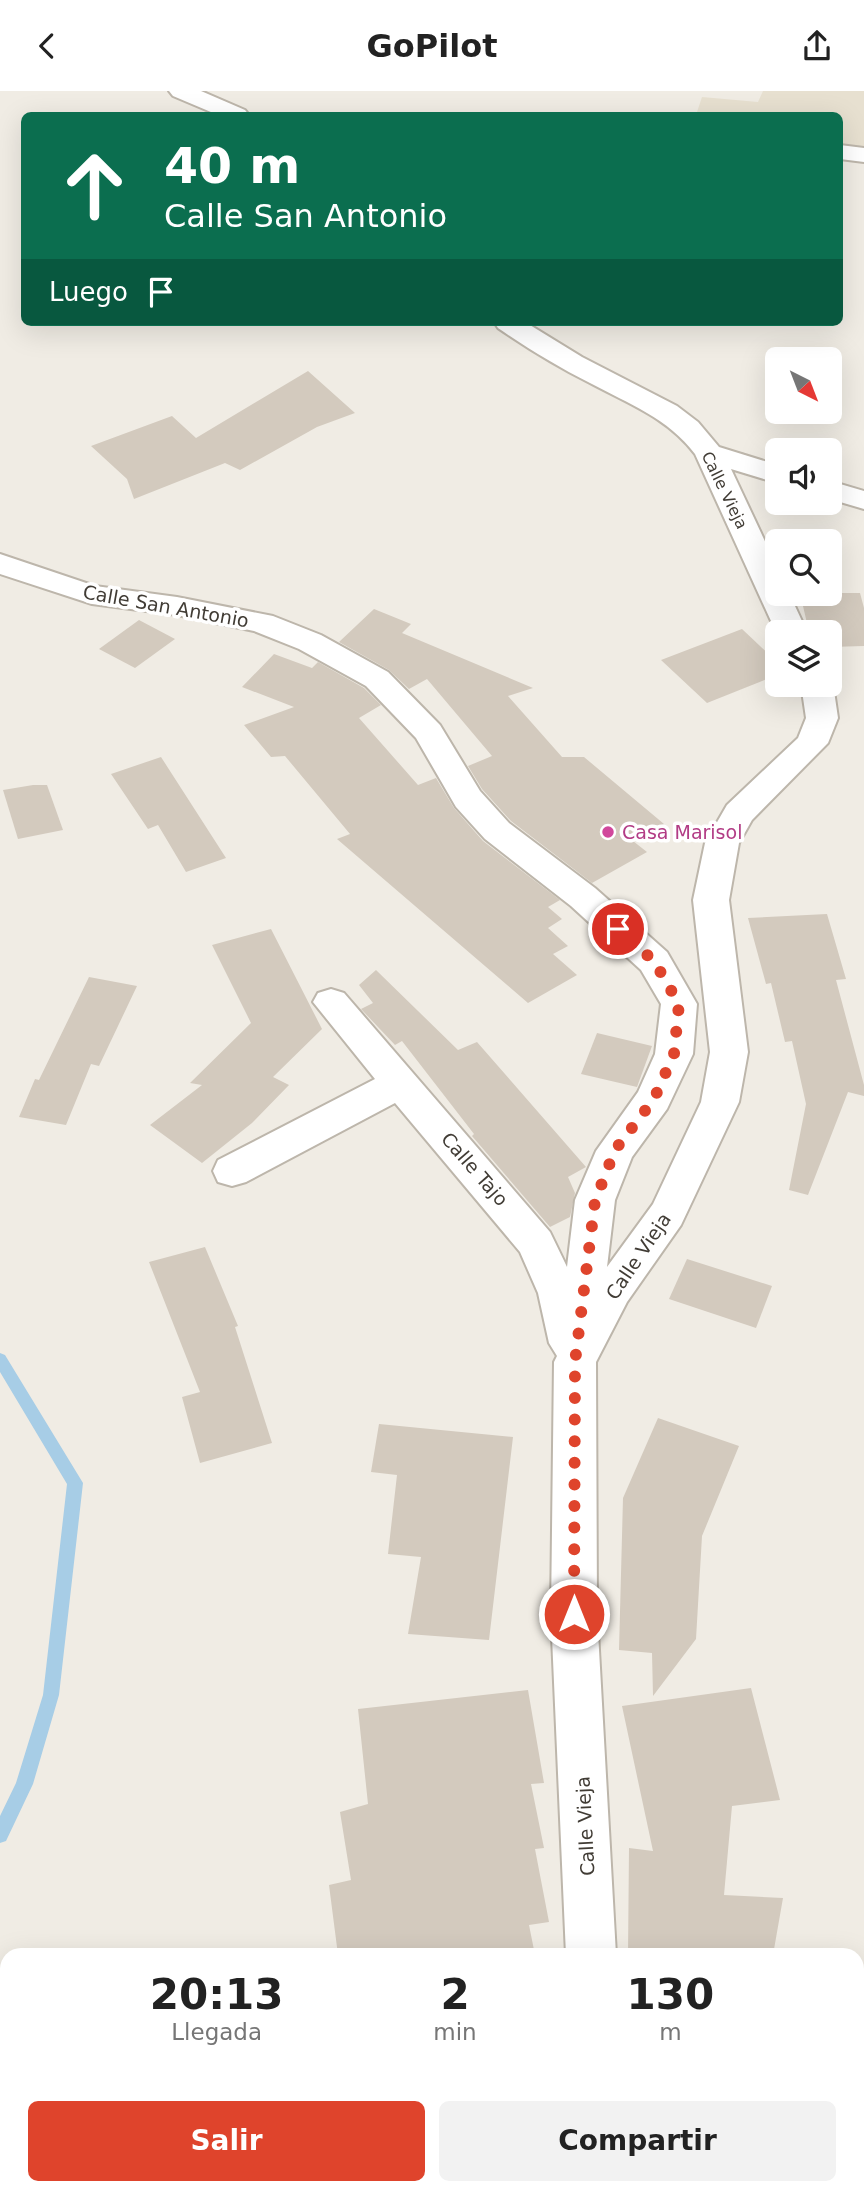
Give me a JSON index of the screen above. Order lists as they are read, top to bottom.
{
  "streets": {
    "street": ["Calle Vieja", "Calle San Antonio", "Calle Tajo"]
  },
  "crossings": [
    ["Calle Vieja", "Calle San Antonio"],
    ["Calle Vieja", "Calle Tajo"],
    ["Calle San Antonio", "Calle Tajo"]
  ],
  "places": ["Casa Marisol"],
  "north": "bottom right",
  "page": {
    "header": "GoPilot",
    "turn": ["40 m", "Calle San Antonio"],
    "then": "Luego",
    "eta": [
      "20:13",
      "Llegada",
      "2",
      "min",
      "130",
      "m"
    ],
    "buttons": ["Salir", "Compartir"]
  }
}
